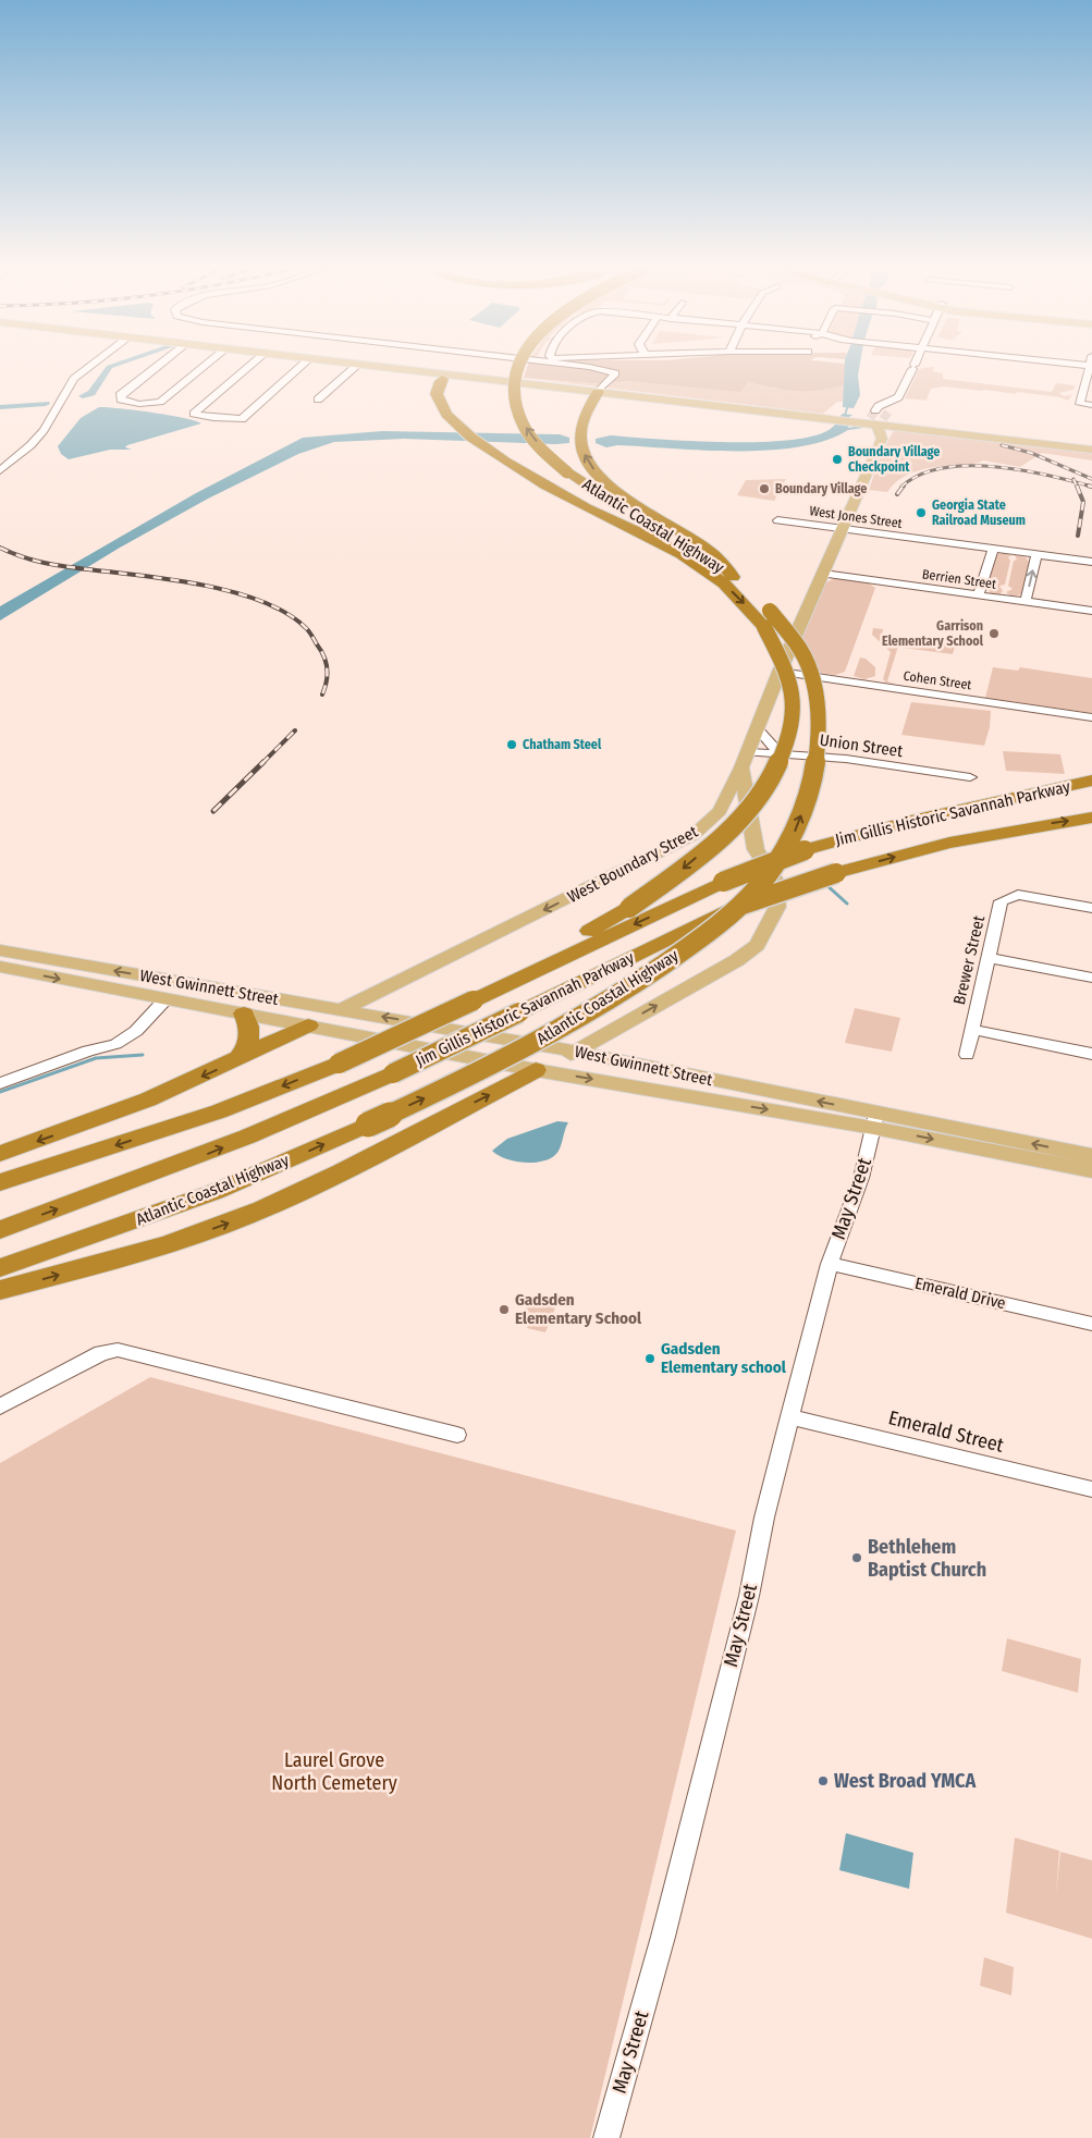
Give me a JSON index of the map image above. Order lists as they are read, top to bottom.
{
  "streets": {
    "highway": ["Atlantic Coastal Highway", "Jim Gillis Historic Savannah Parkway"],
    "main road": ["West Boundary Street", "West Gwinnett Street"],
    "street": [
      "West Jones Street",
      "Berrien Street",
      "Cohen Street",
      "Union Street",
      "Brewer Street",
      "May Street",
      "Emerald Drive",
      "Emerald Street"
    ]
  },
  "crossings": [
    ["West Jones Street", "West Boundary Street"],
    ["Atlantic Coastal Highway", "Jim Gillis Historic Savannah Parkway"],
    ["Berrien Street", "West Boundary Street"],
    ["Cohen Street", "West Boundary Street"],
    ["Union Street", "West Boundary Street"],
    ["West Boundary Street", "West Gwinnett Street"],
    ["West Gwinnett Street", "May Street"],
    ["May Street", "Emerald Drive"],
    ["May Street", "Emerald Street"]
  ],
  "one_way": ["West Boundary Street"],
  "parks": ["Laurel Grove North Cemetery"],
  "places": [
    "Boundary Village Checkpoint",
    "Boundary Village",
    "Georgia State Railroad Museum",
    "Garrison Elementary School",
    "Chatham Steel",
    "Gadsden Elementary School",
    "Gadsden Elementary school",
    "Bethlehem Baptist Church",
    "West Broad YMCA"
  ]
}
